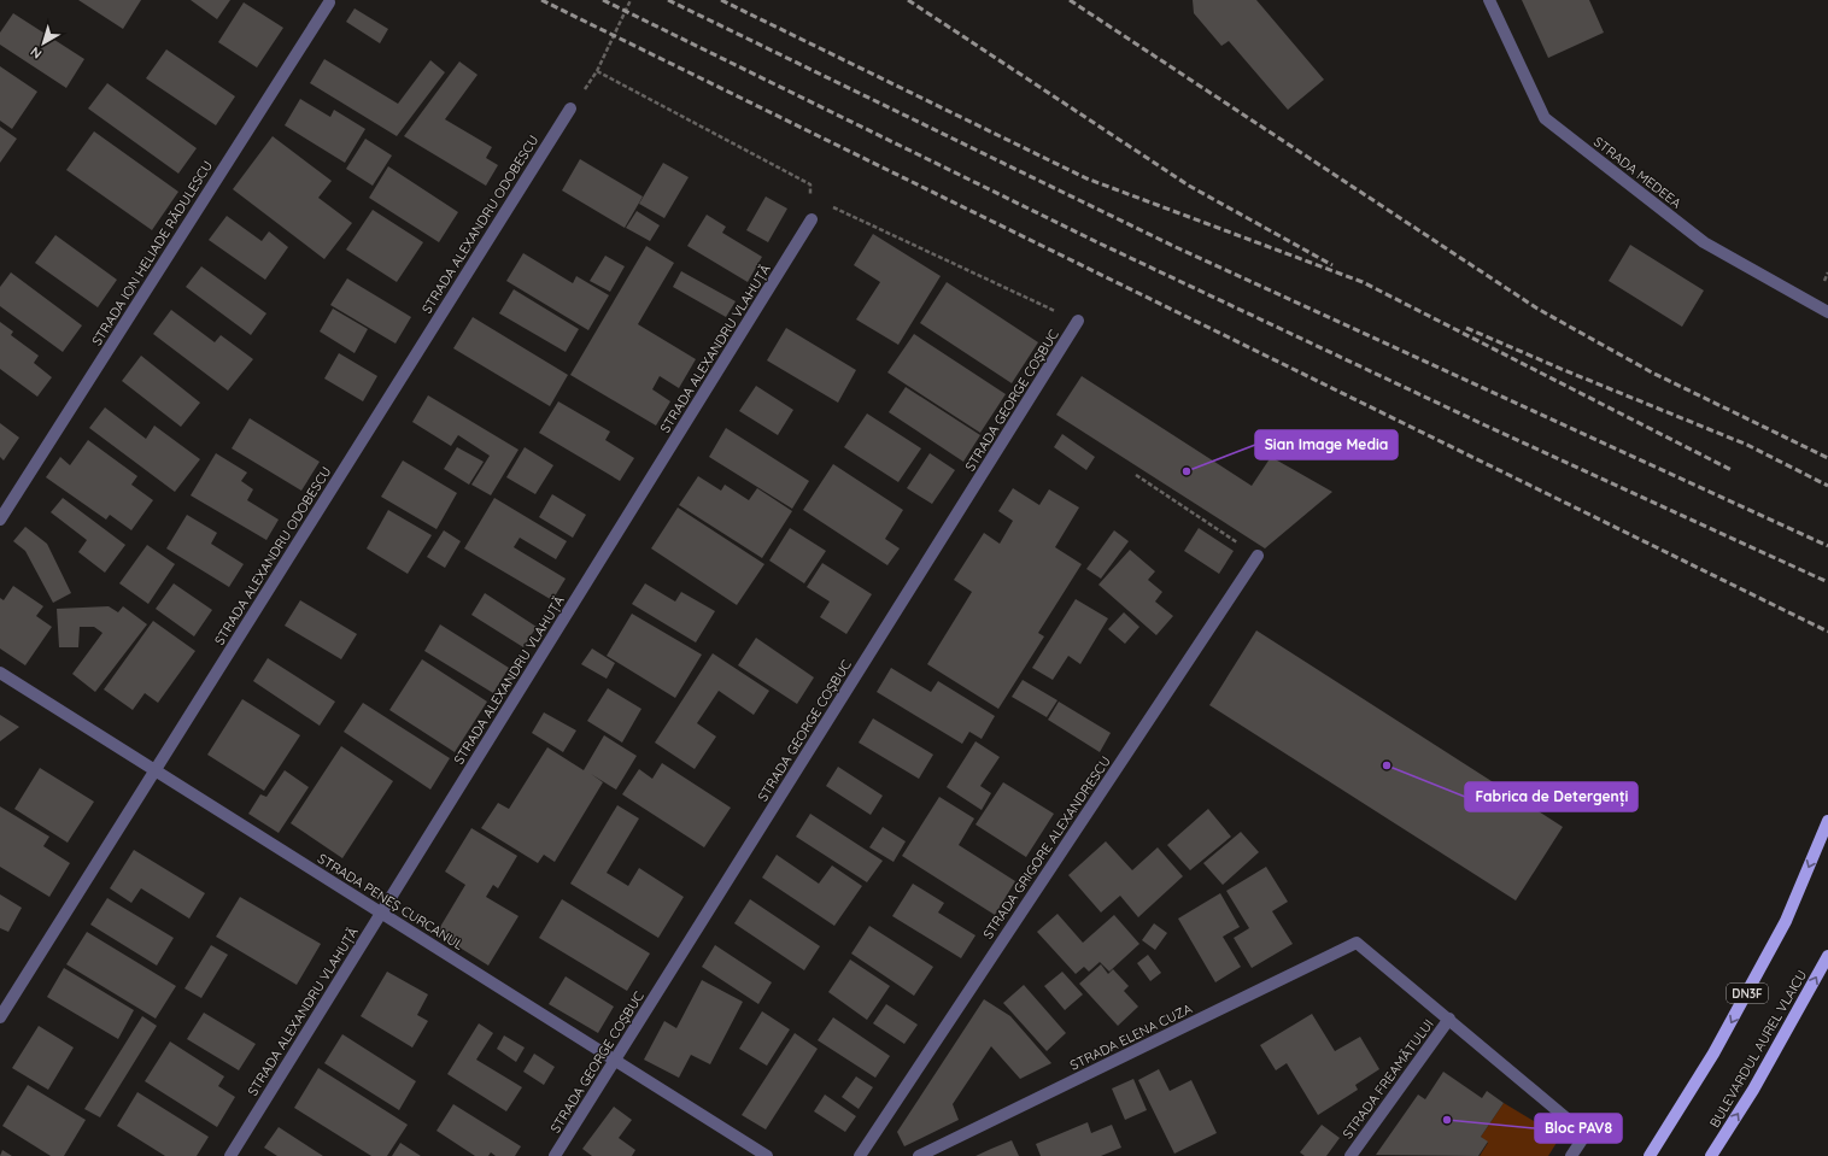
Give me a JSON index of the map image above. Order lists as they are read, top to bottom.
{
  "streets": {
    "main road": ["DN3F", "BULEVARDUL AUREL VLAICU"],
    "street": [
      "STRADA MEDEEA",
      "STRADA ALEXANDRU ODOBESCU",
      "STRADA ION HELIADE RĂDULESCU",
      "STRADA ALEXANDRU VLAHUȚĂ",
      "STRADA GEORGE COȘBUC",
      "STRADA GRIGORE ALEXANDRESCU",
      "STRADA PENEȘ CURCANUL",
      "STRADA ELENA CUZA",
      "STRADA FREAMĂTULUI"
    ]
  },
  "crossings": [
    ["STRADA ALEXANDRU ODOBESCU", "STRADA PENEȘ CURCANUL"],
    ["STRADA ALEXANDRU VLAHUȚĂ", "STRADA PENEȘ CURCANUL"],
    ["STRADA GEORGE COȘBUC", "STRADA PENEȘ CURCANUL"],
    ["STRADA ELENA CUZA", "STRADA FREAMĂTULUI"]
  ],
  "places": ["Sian Image Media", "Fabrica de Detergenți", "Bloc PAV8"],
  "north": "bottom left"
}
